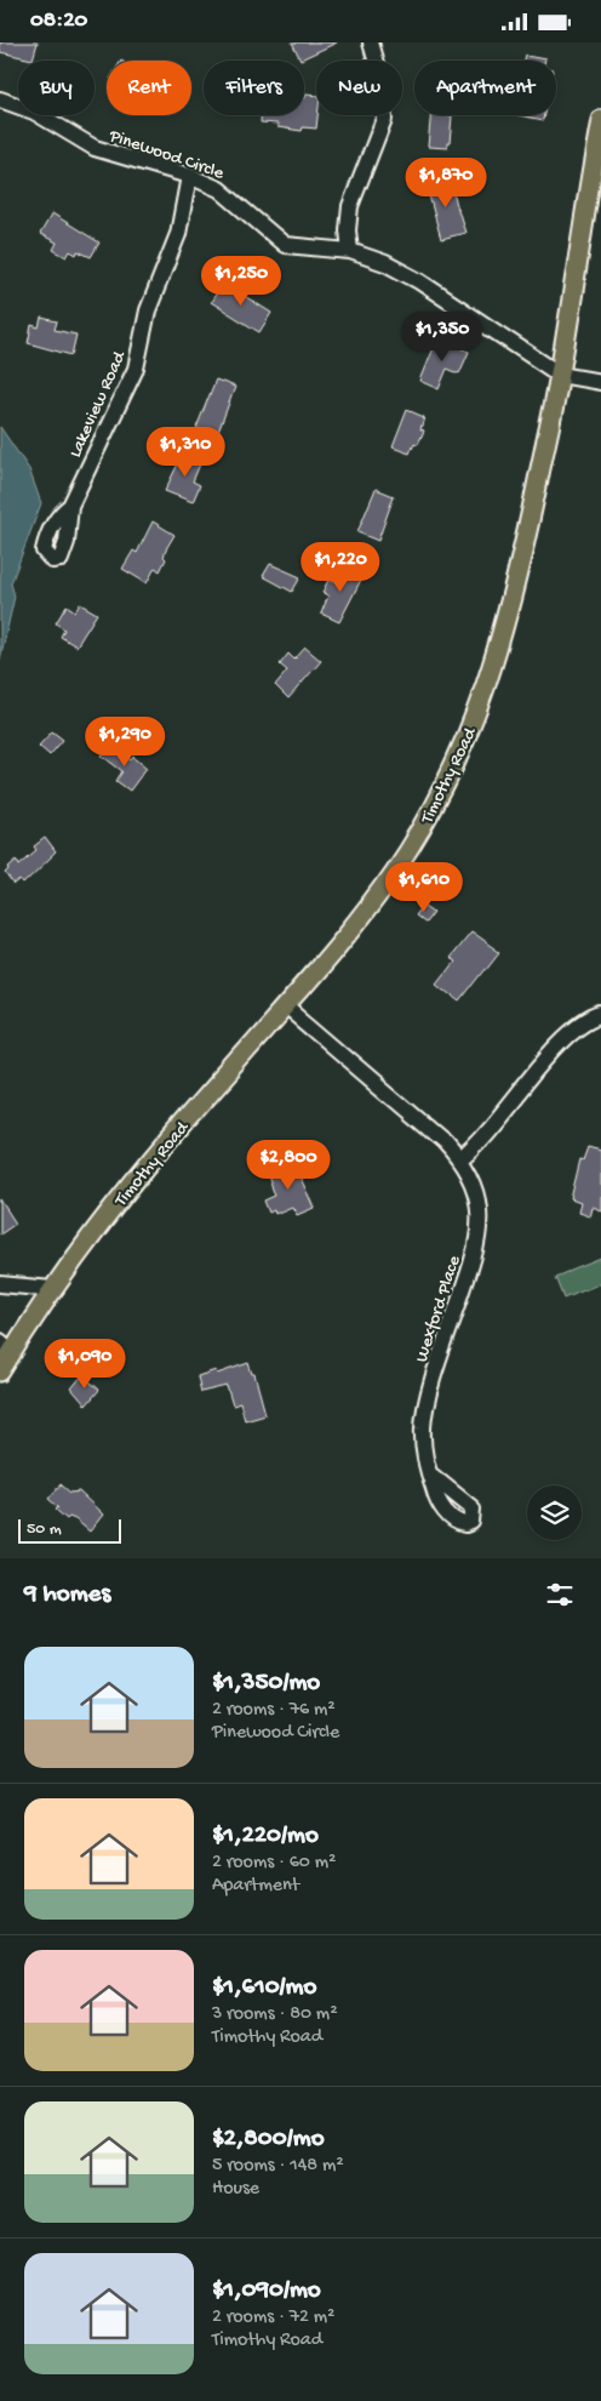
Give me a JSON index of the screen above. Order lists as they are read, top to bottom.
{
  "streets": {
    "main road": ["Timothy Road"],
    "street": ["Pinewood Circle", "Lakeview Road", "Wexford Place"]
  },
  "crossings": [
    ["Pinewood Circle", "Lakeview Road"],
    ["Pinewood Circle", "Timothy Road"],
    ["Timothy Road", "Wexford Place"]
  ],
  "scale_bar": "50 m",
  "page": {
    "status": "08:20",
    "chip": [
      "Buy",
      "Rent",
      "Filters",
      "New",
      "Apartment"
    ],
    "price": [
      "$1,870",
      "$1,250",
      "$1,350",
      "$1,310",
      "$1,220",
      "$1,290",
      "$1,610",
      "$2,800",
      "$1,090"
    ],
    "scale": "50 m",
    "heading": "9 homes",
    "list": [
      {
        "name": "$1,350/mo",
        "note": "2 rooms · 76 m² · Pinewood Circle"
      },
      {
        "name": "$1,220/mo",
        "note": "2 rooms · 60 m² · Apartment"
      },
      {
        "name": "$1,610/mo",
        "note": "3 rooms · 80 m² · Timothy Road"
      },
      {
        "name": "$2,800/mo",
        "note": "5 rooms · 148 m² · House"
      },
      {
        "name": "$1,090/mo",
        "note": "2 rooms · 72 m² · Timothy Road"
      }
    ]
  }
}
